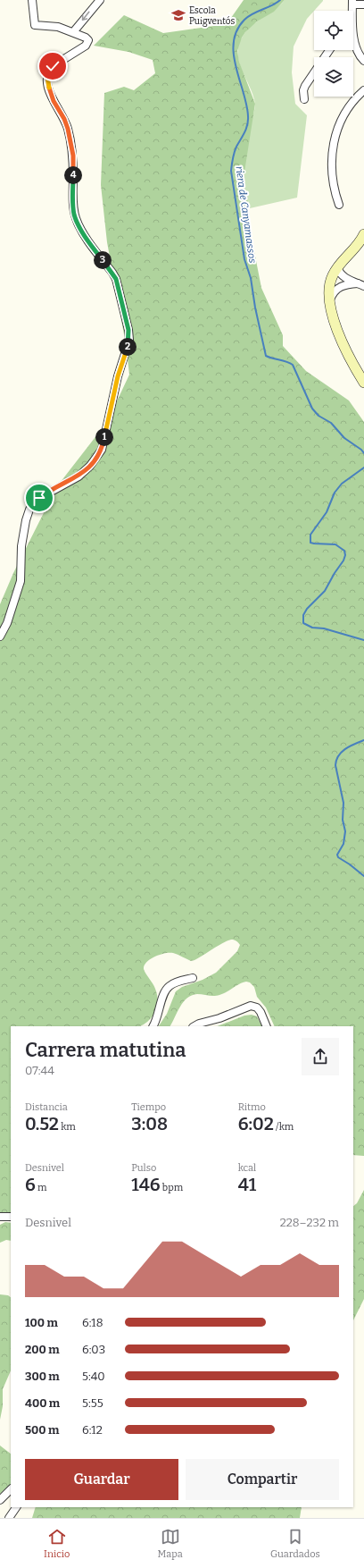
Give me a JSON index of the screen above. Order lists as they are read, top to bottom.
{
  "water": ["riera de Canyamassos"],
  "places": {
    "school or university": ["Escola Puigventós"]
  },
  "page": {
    "pins": [
      "4",
      "3",
      "2",
      "1"
    ],
    "heading": ["Carrera matutina", "07:44"],
    "stats": [
      ["Distancia", "0.52 km"],
      ["Tiempo", "3:08"],
      ["Ritmo", "6:02 /km"],
      ["Desnivel", "6 m"],
      ["Pulso", "146 bpm"],
      ["kcal", "41"]
    ],
    "chart": ["Desnivel", "228–232 m"],
    "list": [
      {
        "name": "100 m",
        "note": "6:18"
      },
      {
        "name": "200 m",
        "note": "6:03"
      },
      {
        "name": "300 m",
        "note": "5:40"
      },
      {
        "name": "400 m",
        "note": "5:55"
      },
      {
        "name": "500 m",
        "note": "6:12"
      }
    ],
    "buttons": ["Guardar", "Compartir"],
    "tabs": ["Inicio", "Mapa", "Guardados"]
  }
}
